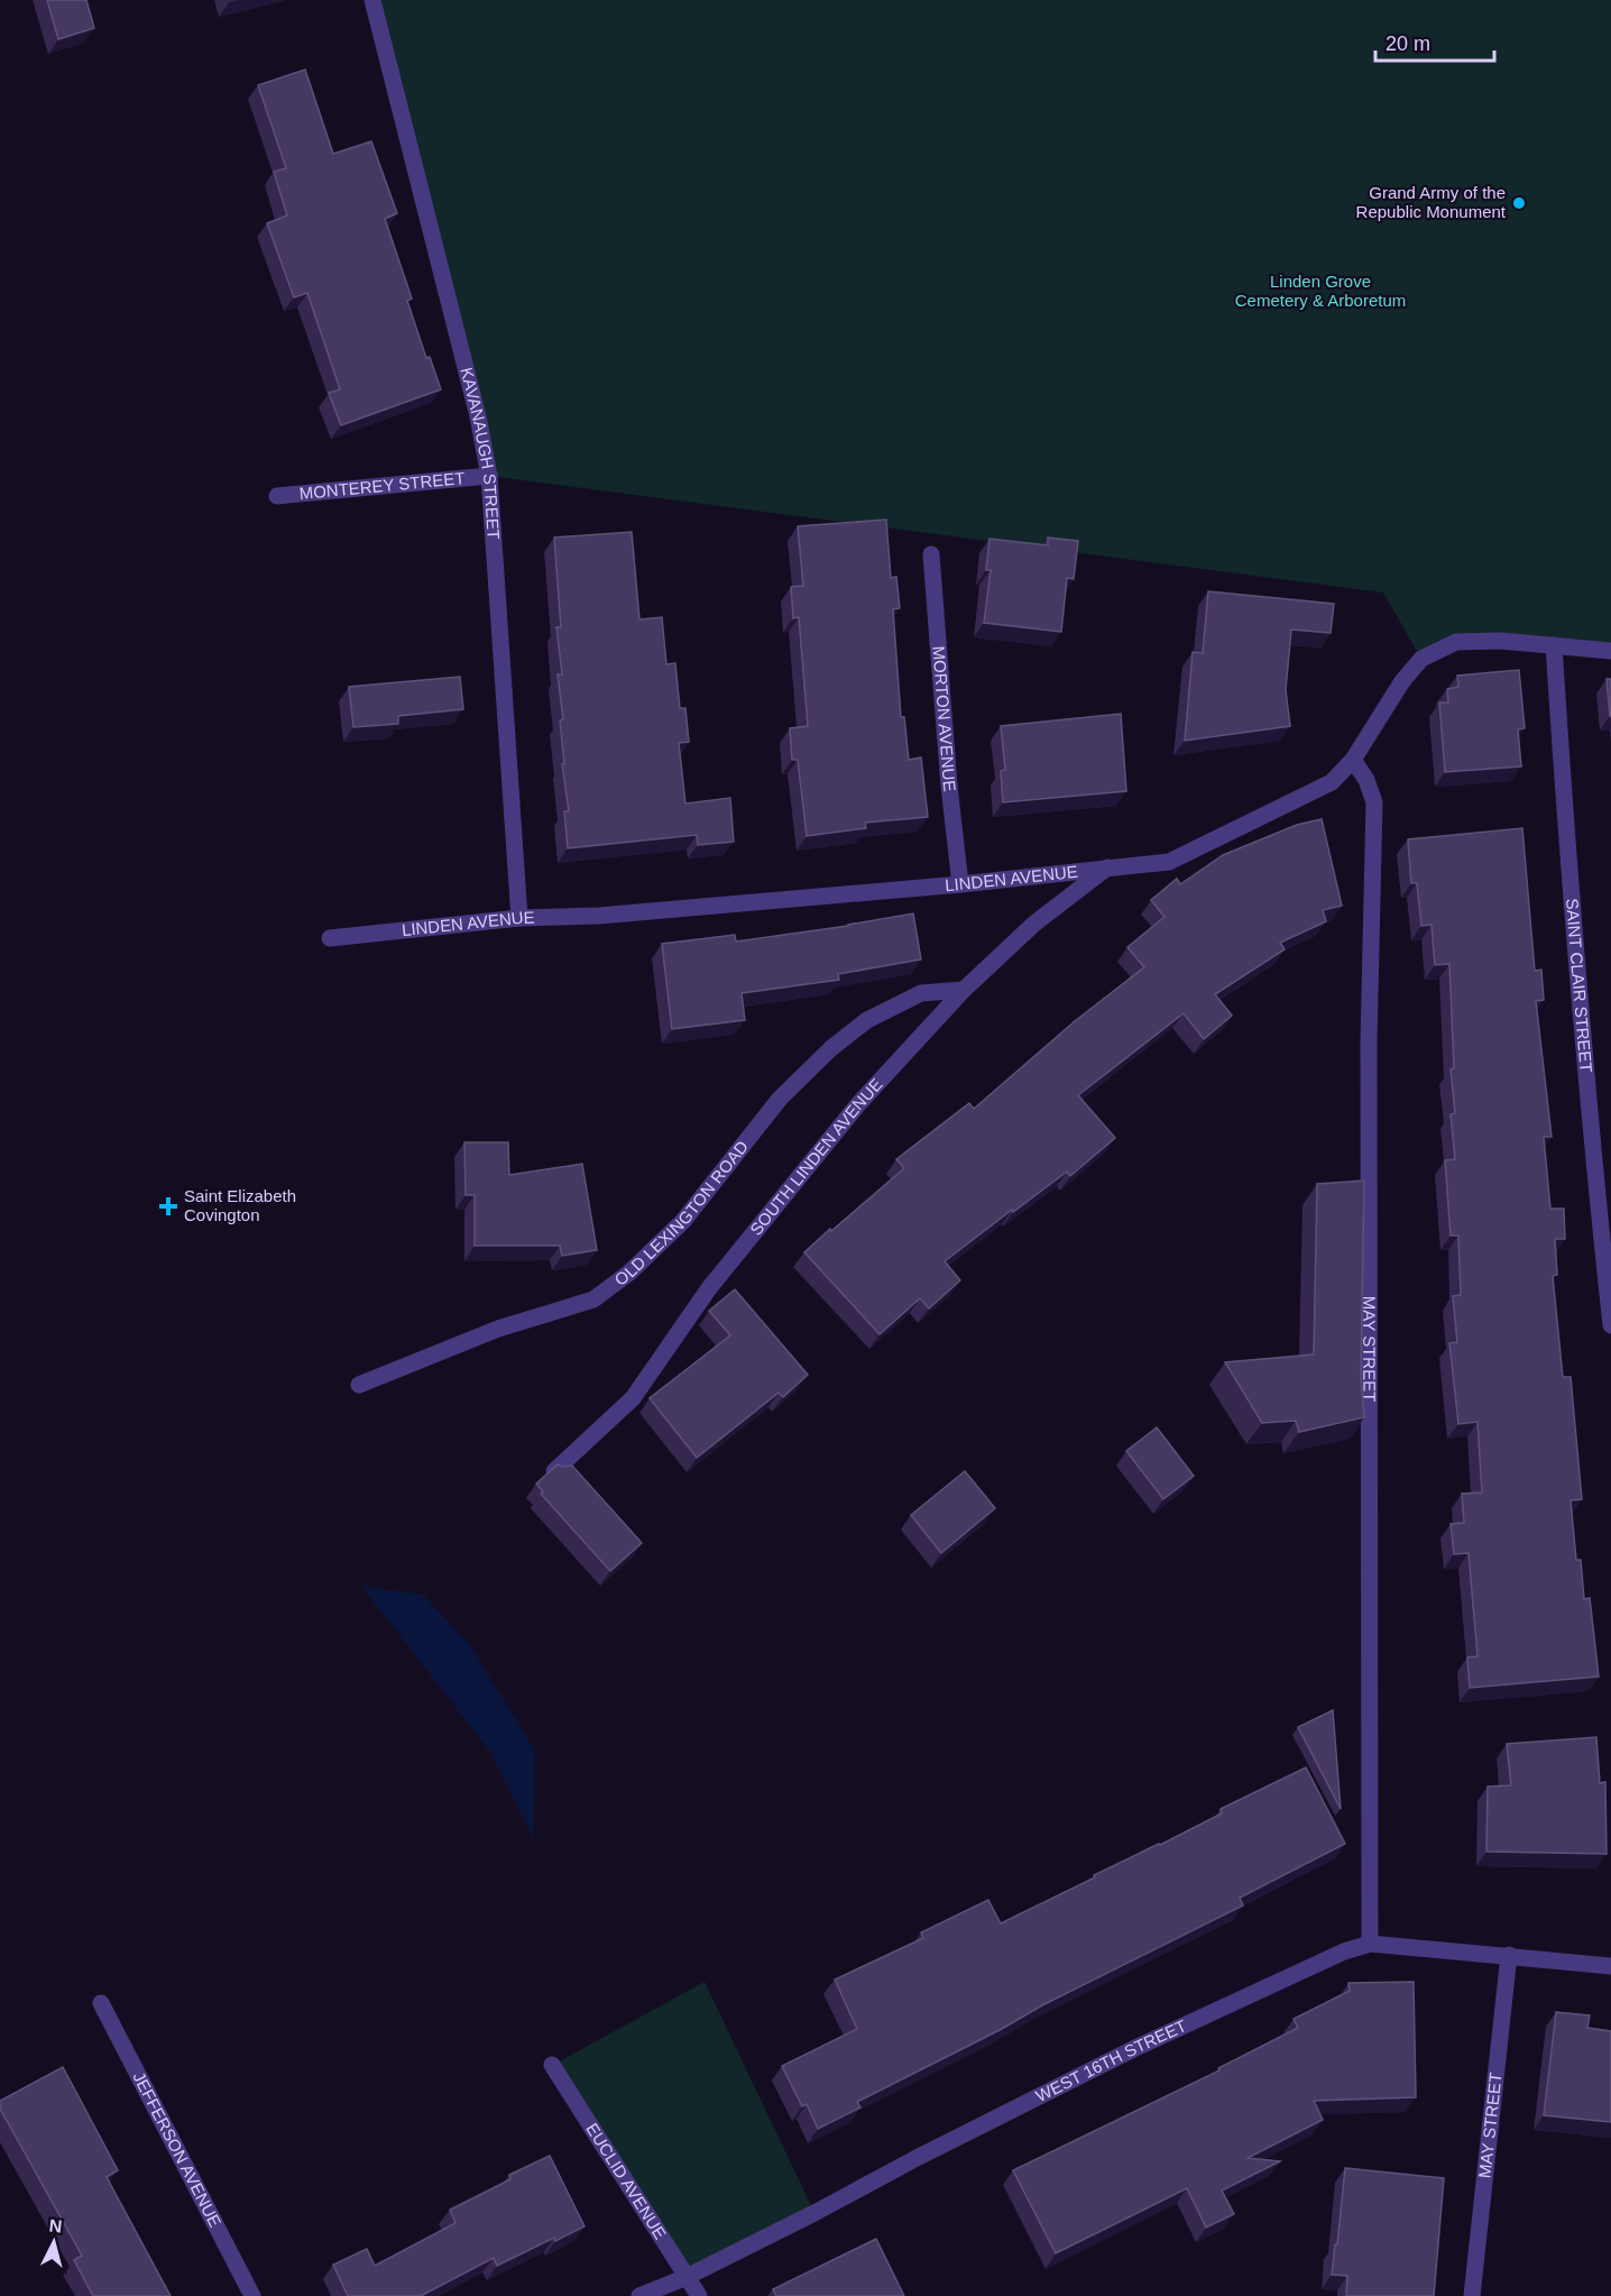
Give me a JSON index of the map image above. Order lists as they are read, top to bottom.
{
  "streets": {
    "street": [
      "KAVANAUGH STREET",
      "MONTEREY STREET",
      "MORTON AVENUE",
      "LINDEN AVENUE",
      "SAINT CLAIR STREET",
      "SOUTH LINDEN AVENUE",
      "OLD LEXINGTON ROAD",
      "MAY STREET",
      "WEST 16TH STREET",
      "JEFFERSON AVENUE",
      "EUCLID AVENUE"
    ]
  },
  "crossings": [
    ["KAVANAUGH STREET", "MONTEREY STREET"],
    ["KAVANAUGH STREET", "LINDEN AVENUE"],
    ["MORTON AVENUE", "LINDEN AVENUE"],
    ["LINDEN AVENUE", "SAINT CLAIR STREET"],
    ["LINDEN AVENUE", "SOUTH LINDEN AVENUE"],
    ["LINDEN AVENUE", "MAY STREET"],
    ["SOUTH LINDEN AVENUE", "OLD LEXINGTON ROAD"],
    ["MAY STREET", "WEST 16TH STREET"],
    ["WEST 16TH STREET", "EUCLID AVENUE"]
  ],
  "parks": ["Linden Grove Cemetery & Arboretum"],
  "places": {
    "other": ["Grand Army of the Republic Monument"],
    "health": ["Saint Elizabeth Covington"]
  },
  "scale_bar": "20 m",
  "north": "top"
}
